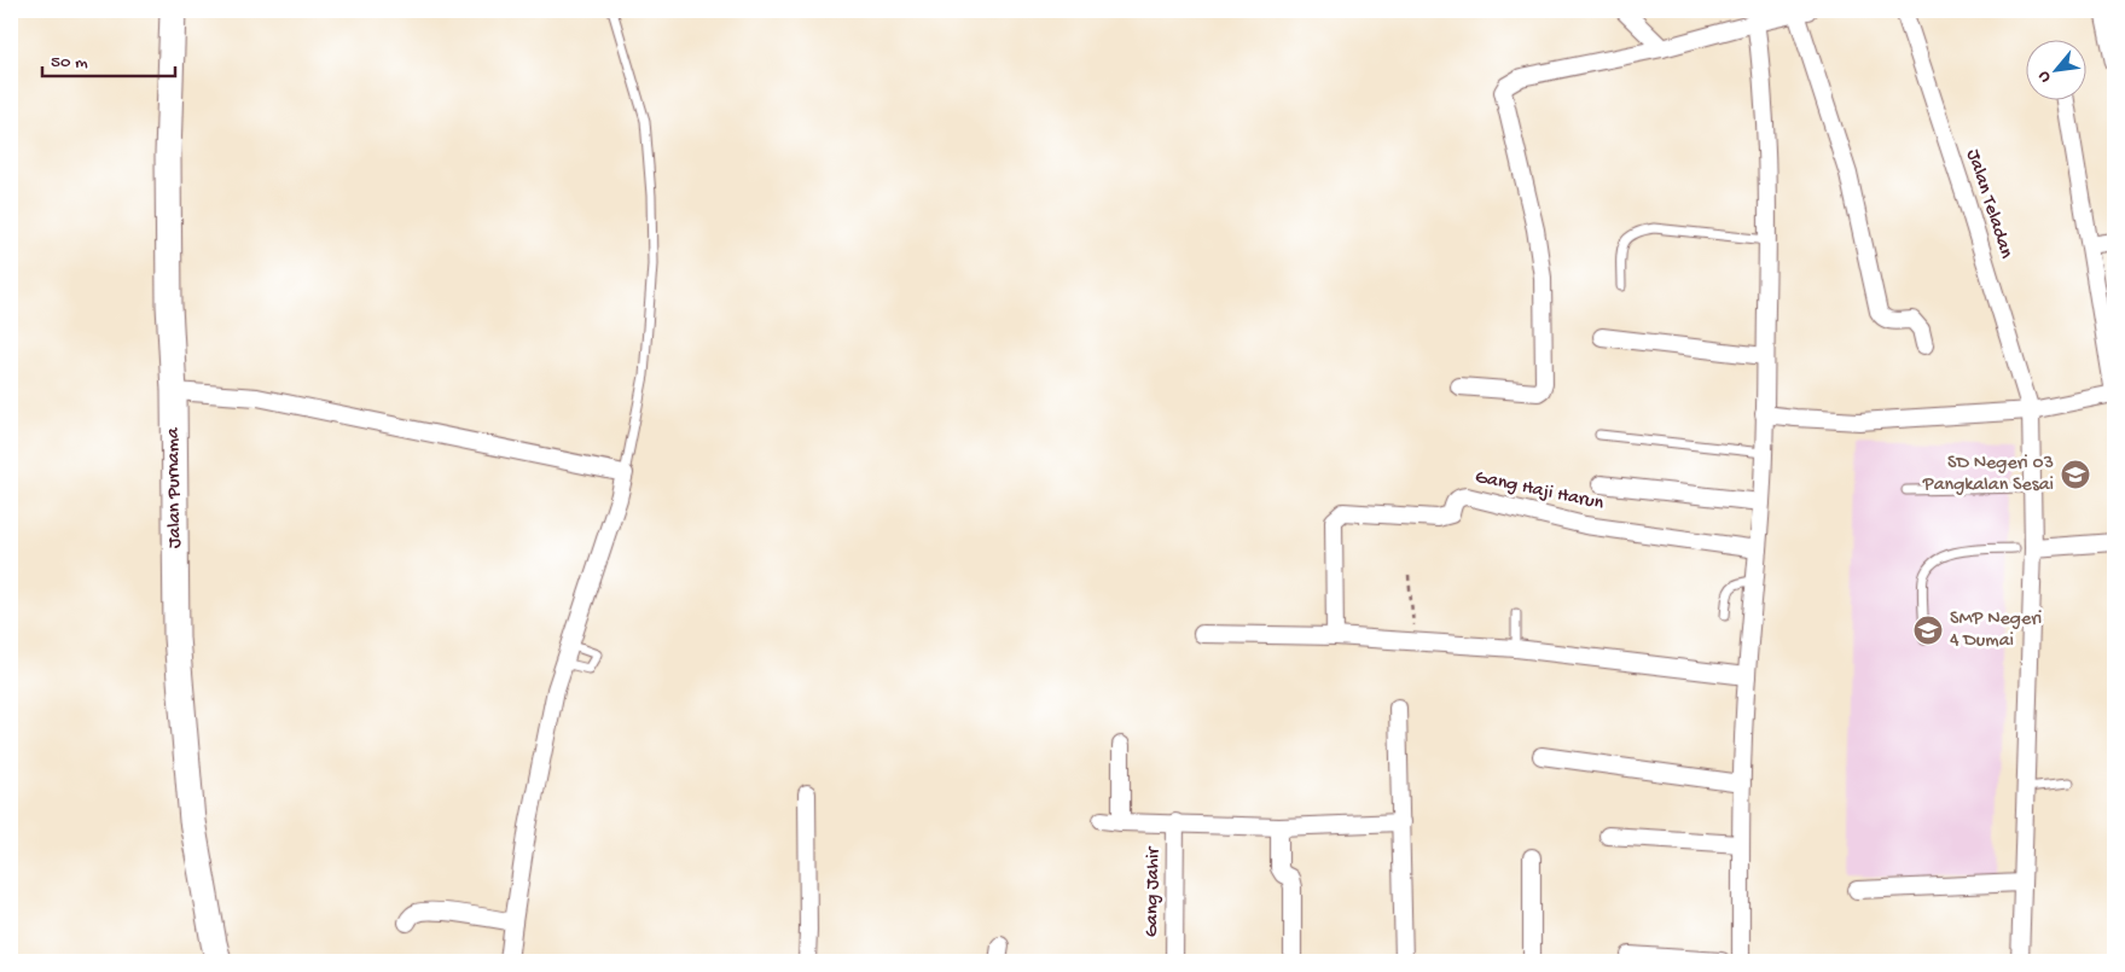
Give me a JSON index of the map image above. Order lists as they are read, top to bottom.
{
  "streets": {
    "main road": ["Jalan Purnama"],
    "street": ["Jalan Teladan", "Gang Haji Harun", "Gang Jahir"]
  },
  "places": {
    "school or university": ["SD Negeri 03 Pangkalan Sesai", "SMP Negeri 4 Dumai"]
  },
  "scale_bar": "50 m",
  "north": "bottom left"
}
